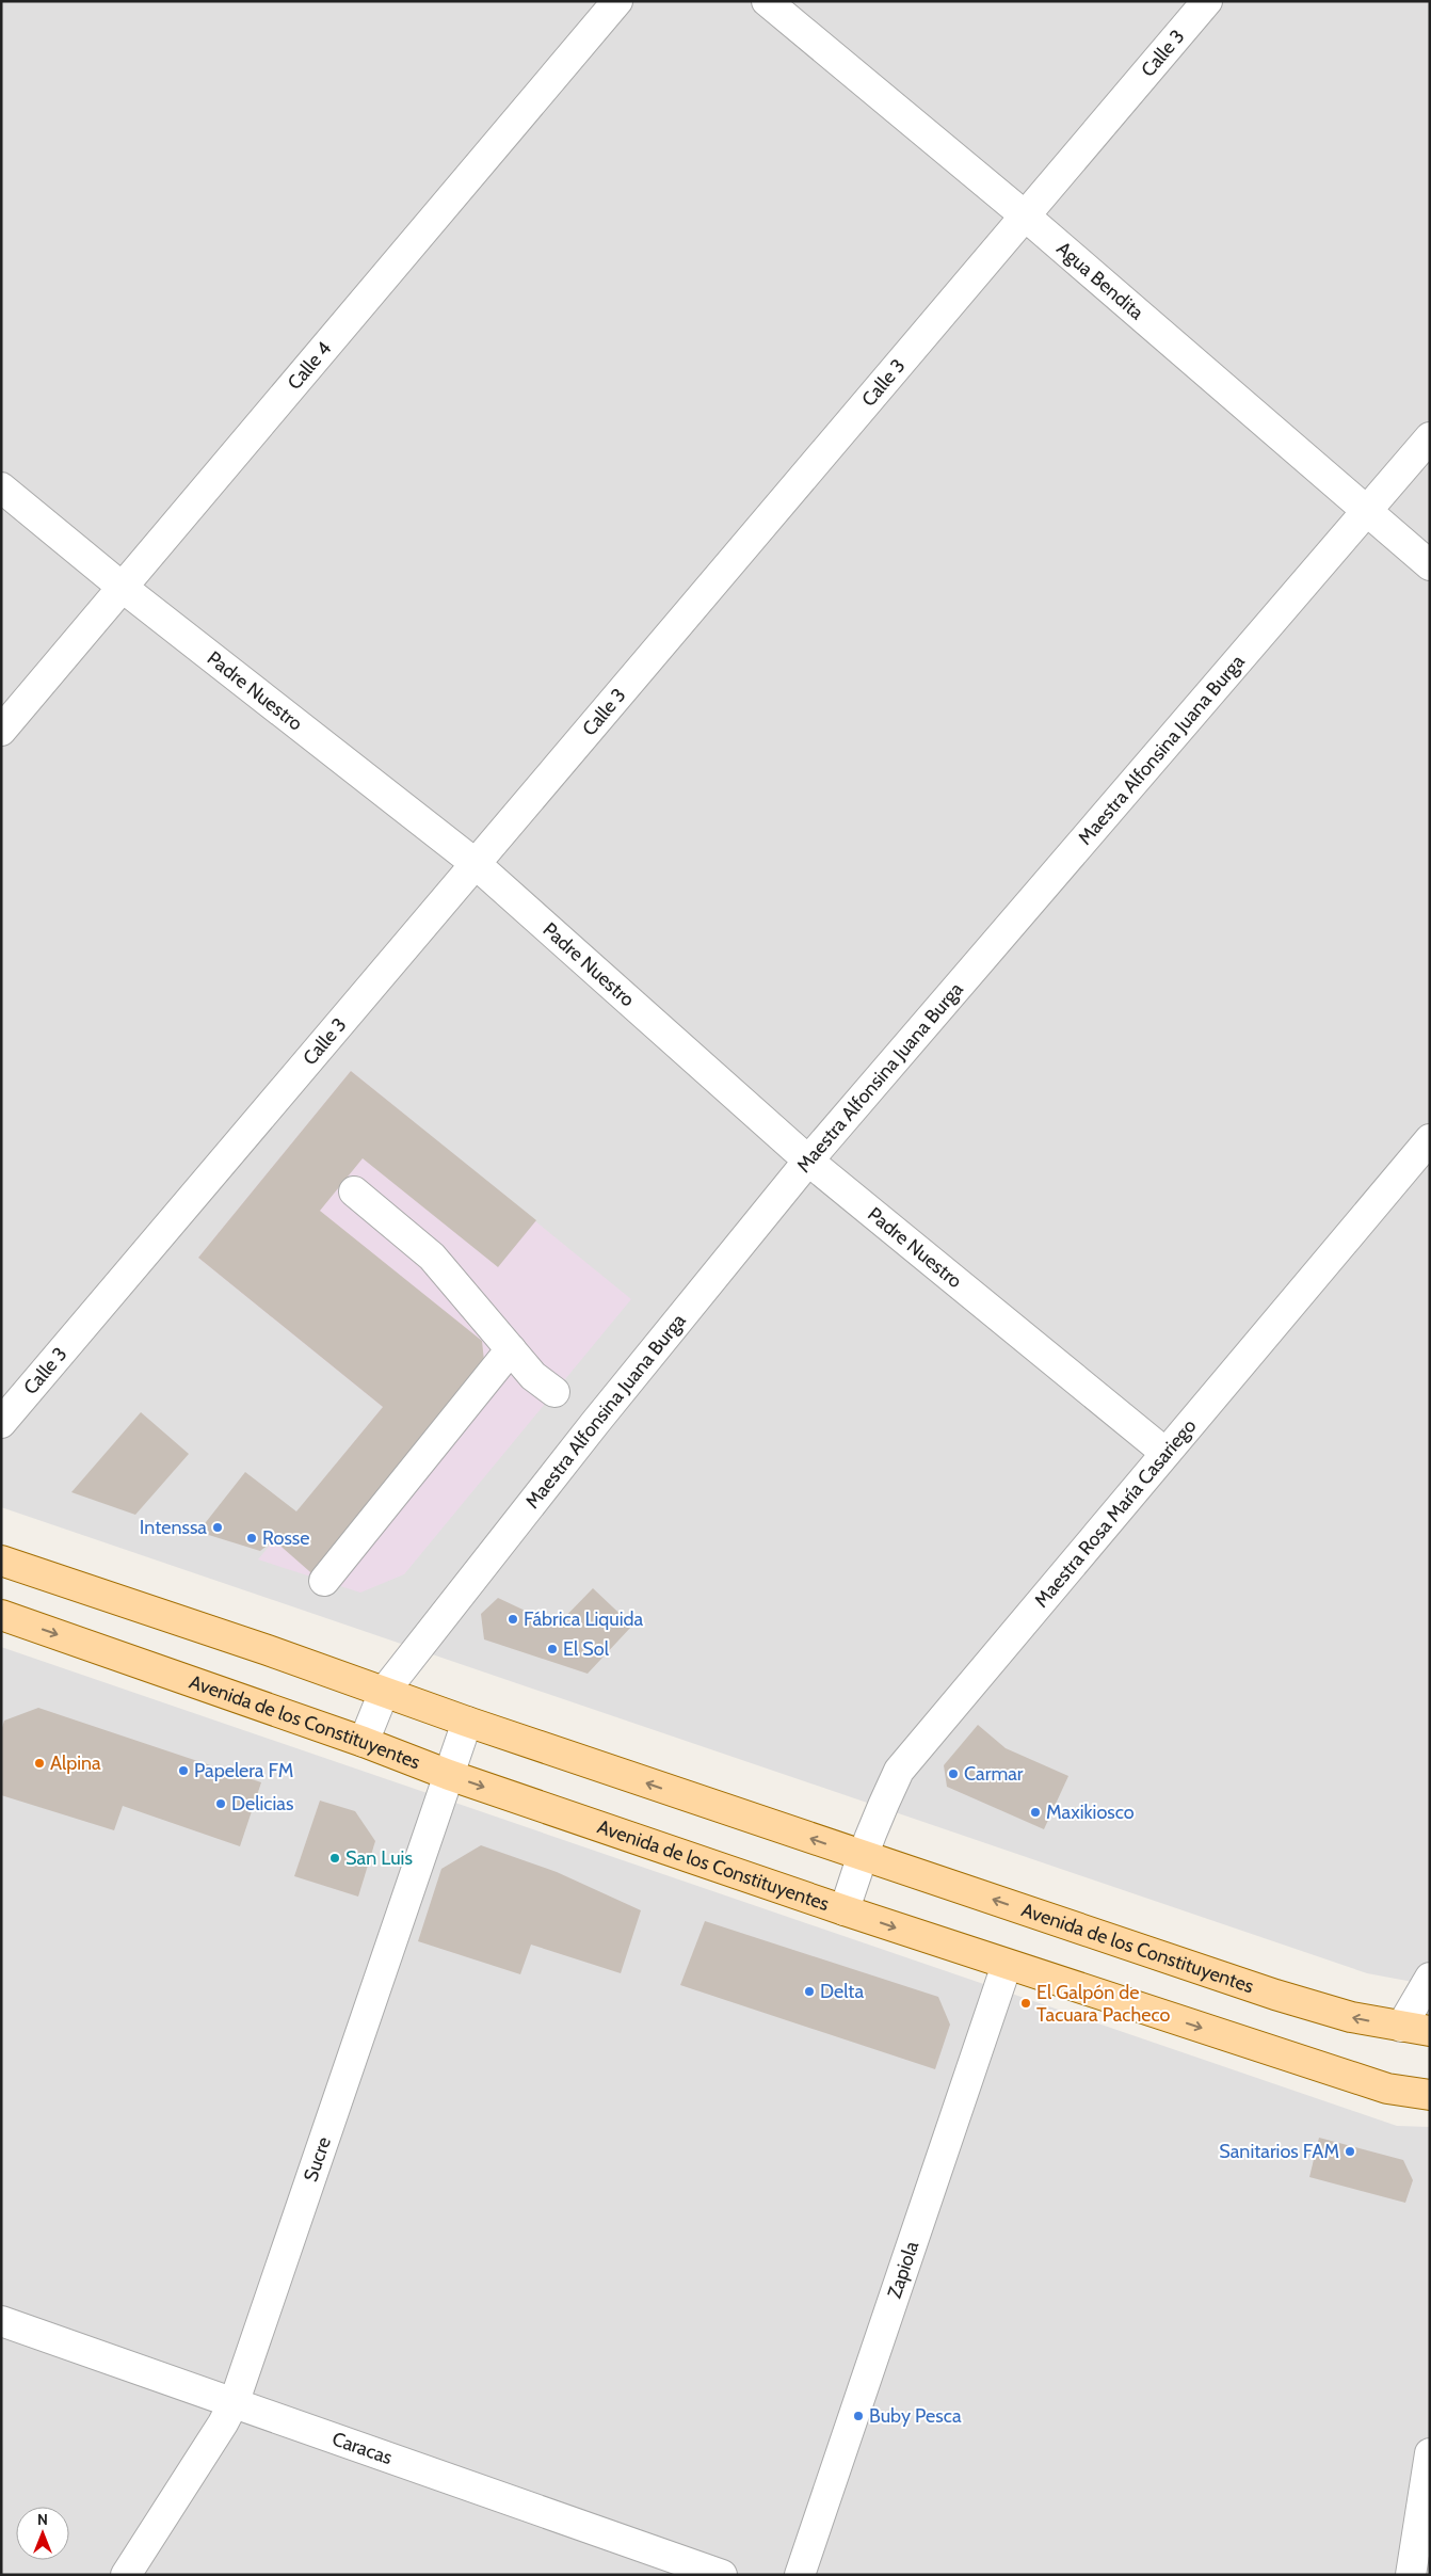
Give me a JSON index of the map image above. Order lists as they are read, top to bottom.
{
  "streets": {
    "main road": ["Avenida de los Constituyentes"],
    "street": [
      "Calle 3",
      "Agua Bendita",
      "Calle 4",
      "Padre Nuestro",
      "Maestra Alfonsina Juana Burga",
      "Maestra Rosa María Casariego",
      "Sucre",
      "Zapiola",
      "Caracas"
    ]
  },
  "crossings": [
    ["Calle 3", "Agua Bendita"],
    ["Calle 3", "Padre Nuestro"],
    ["Agua Bendita", "Maestra Alfonsina Juana Burga"],
    ["Calle 4", "Padre Nuestro"],
    ["Padre Nuestro", "Maestra Alfonsina Juana Burga"],
    ["Padre Nuestro", "Maestra Rosa María Casariego"],
    ["Maestra Alfonsina Juana Burga", "Avenida de los Constituyentes"],
    ["Maestra Rosa María Casariego", "Avenida de los Constituyentes"],
    ["Avenida de los Constituyentes", "Sucre"],
    ["Avenida de los Constituyentes", "Zapiola"],
    ["Sucre", "Caracas"]
  ],
  "places": [
    "Intenssa",
    "Rosse",
    "Fábrica Liquida",
    "El Sol",
    "Alpina",
    "Papelera FM",
    "Carmar",
    "Delicias",
    "Maxikiosco",
    "San Luis",
    "Delta",
    "El Galpón de Tacuara Pacheco",
    "Sanitarios FAM",
    "Buby Pesca"
  ],
  "north": "top"
}
